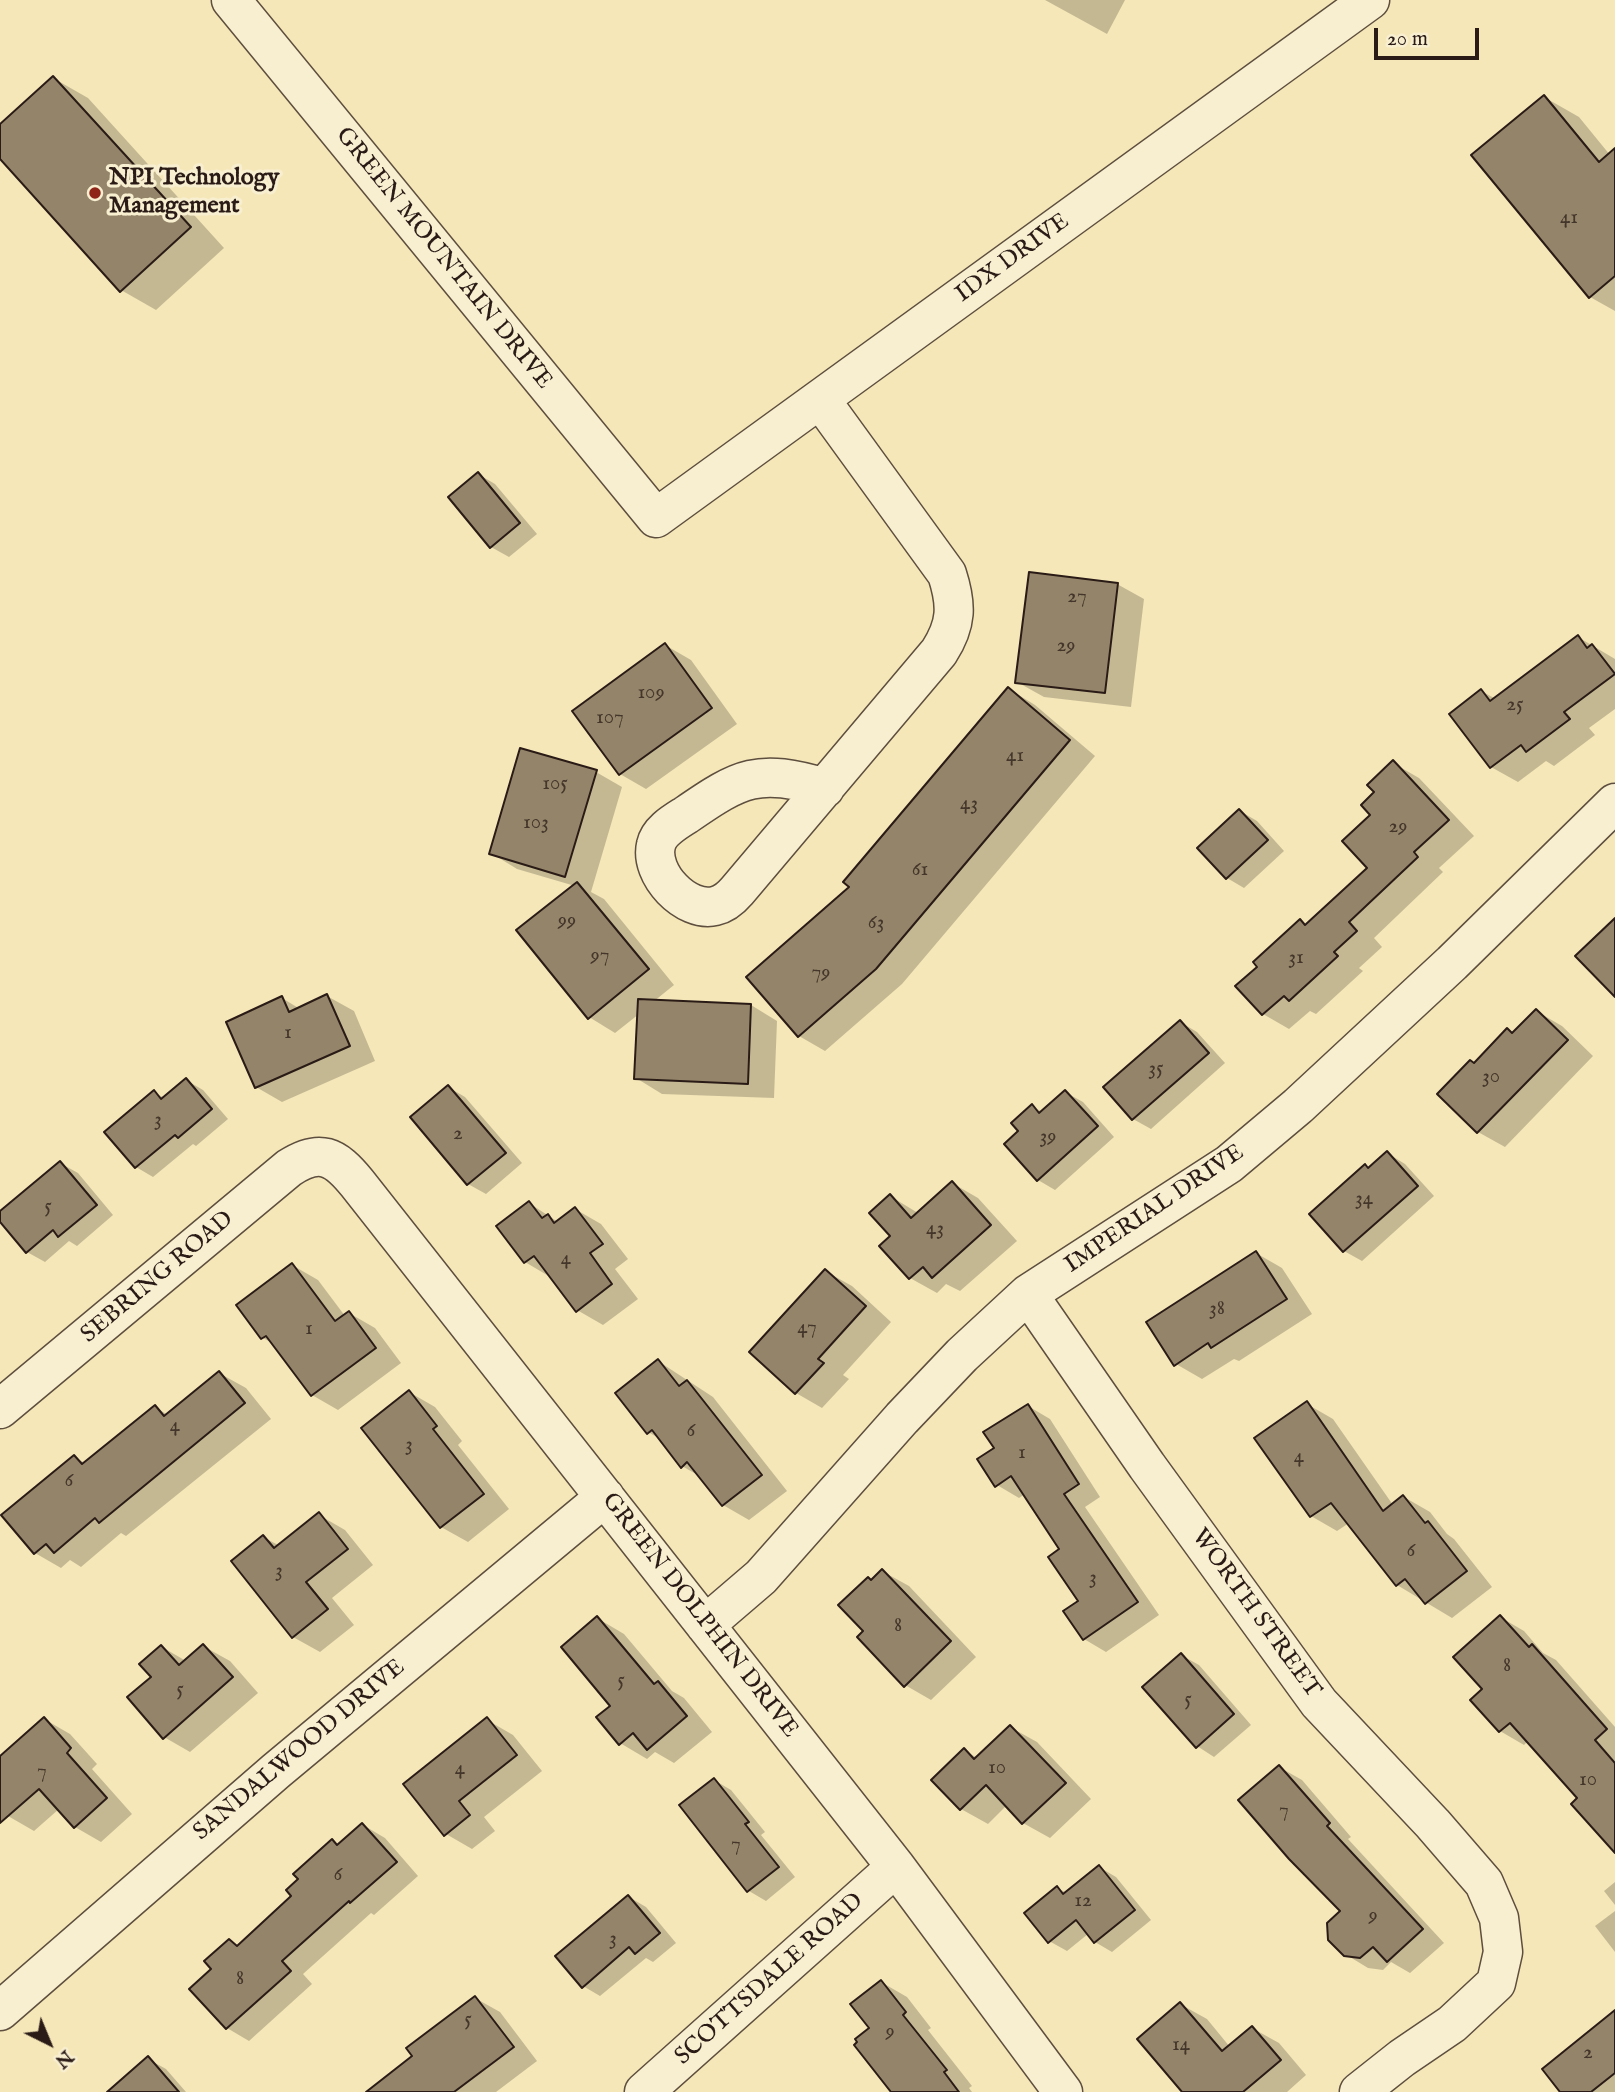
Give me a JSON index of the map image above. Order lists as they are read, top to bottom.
{
  "streets": {
    "street": [
      "GREEN MOUNTAIN DRIVE",
      "IDX DRIVE",
      "IMPERIAL DRIVE",
      "SEBRING ROAD",
      "WORTH STREET",
      "GREEN DOLPHIN DRIVE",
      "SANDALWOOD DRIVE",
      "SCOTTSDALE ROAD"
    ]
  },
  "crossings": [
    ["GREEN MOUNTAIN DRIVE", "IDX DRIVE"],
    ["IMPERIAL DRIVE", "WORTH STREET"],
    ["IMPERIAL DRIVE", "GREEN DOLPHIN DRIVE"],
    ["SEBRING ROAD", "GREEN DOLPHIN DRIVE"],
    ["GREEN DOLPHIN DRIVE", "SANDALWOOD DRIVE"],
    ["GREEN DOLPHIN DRIVE", "SCOTTSDALE ROAD"]
  ],
  "places": ["NPI Technology Management"],
  "house_numbers": [
    "41",
    "27",
    "29",
    "109",
    "25",
    "107",
    "41",
    "105",
    "43",
    "103",
    "29",
    "61",
    "99",
    "63",
    "97",
    "31",
    "79",
    "1",
    "35",
    "30",
    "3",
    "2",
    "39",
    "34",
    "5",
    "43",
    "4",
    "38",
    "47",
    "1",
    "4",
    "6",
    "3",
    "1",
    "4",
    "6",
    "6",
    "3",
    "3",
    "8",
    "8",
    "5",
    "5",
    "5",
    "10",
    "4",
    "7",
    "10",
    "7",
    "7",
    "6",
    "12",
    "9",
    "3",
    "8",
    "5",
    "9",
    "14",
    "2"
  ],
  "scale_bar": "20 m",
  "north": "bottom right"
}
